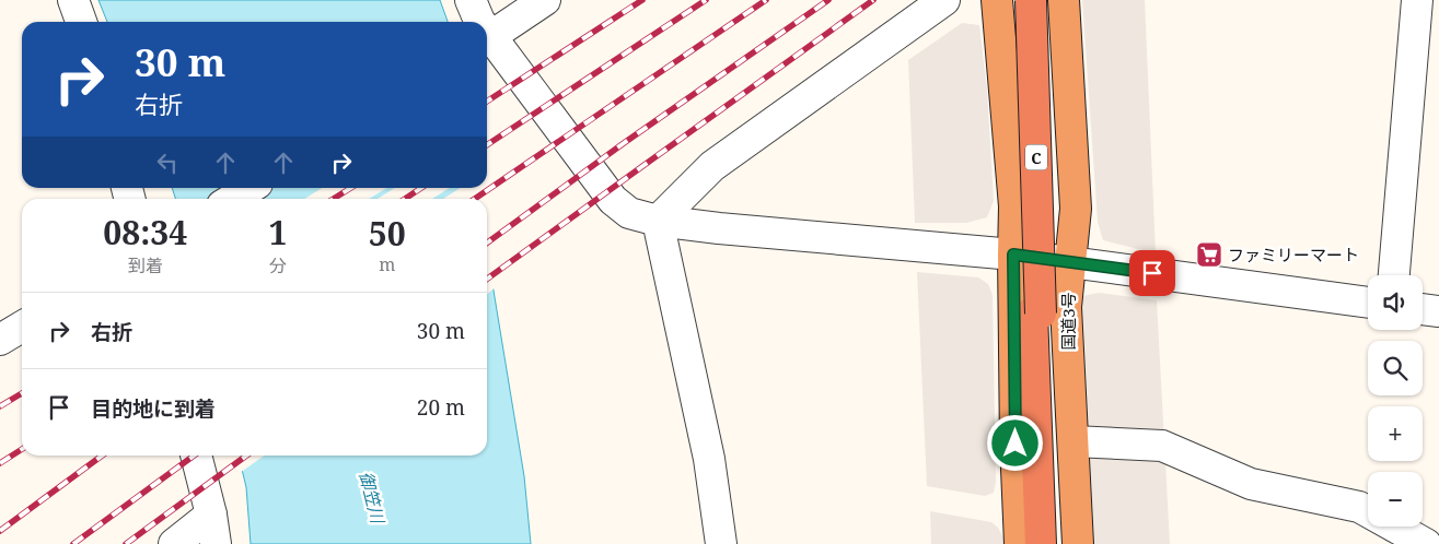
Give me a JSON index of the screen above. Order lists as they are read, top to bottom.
{
  "streets": {
    "highway": ["C", "国道3号"]
  },
  "water": ["御笠川"],
  "places": {
    "supermarket": ["ファミリーマート"]
  },
  "page": {
    "turn": ["30 m", "右折"],
    "eta": [
      "08:34",
      "到着",
      "1",
      "分",
      "50",
      "m"
    ],
    "map_buttons": ["+", "−"],
    "list": [
      {
        "name": "右折",
        "value": "30 m"
      },
      {
        "name": "目的地に到着",
        "value": "20 m"
      }
    ]
  }
}
